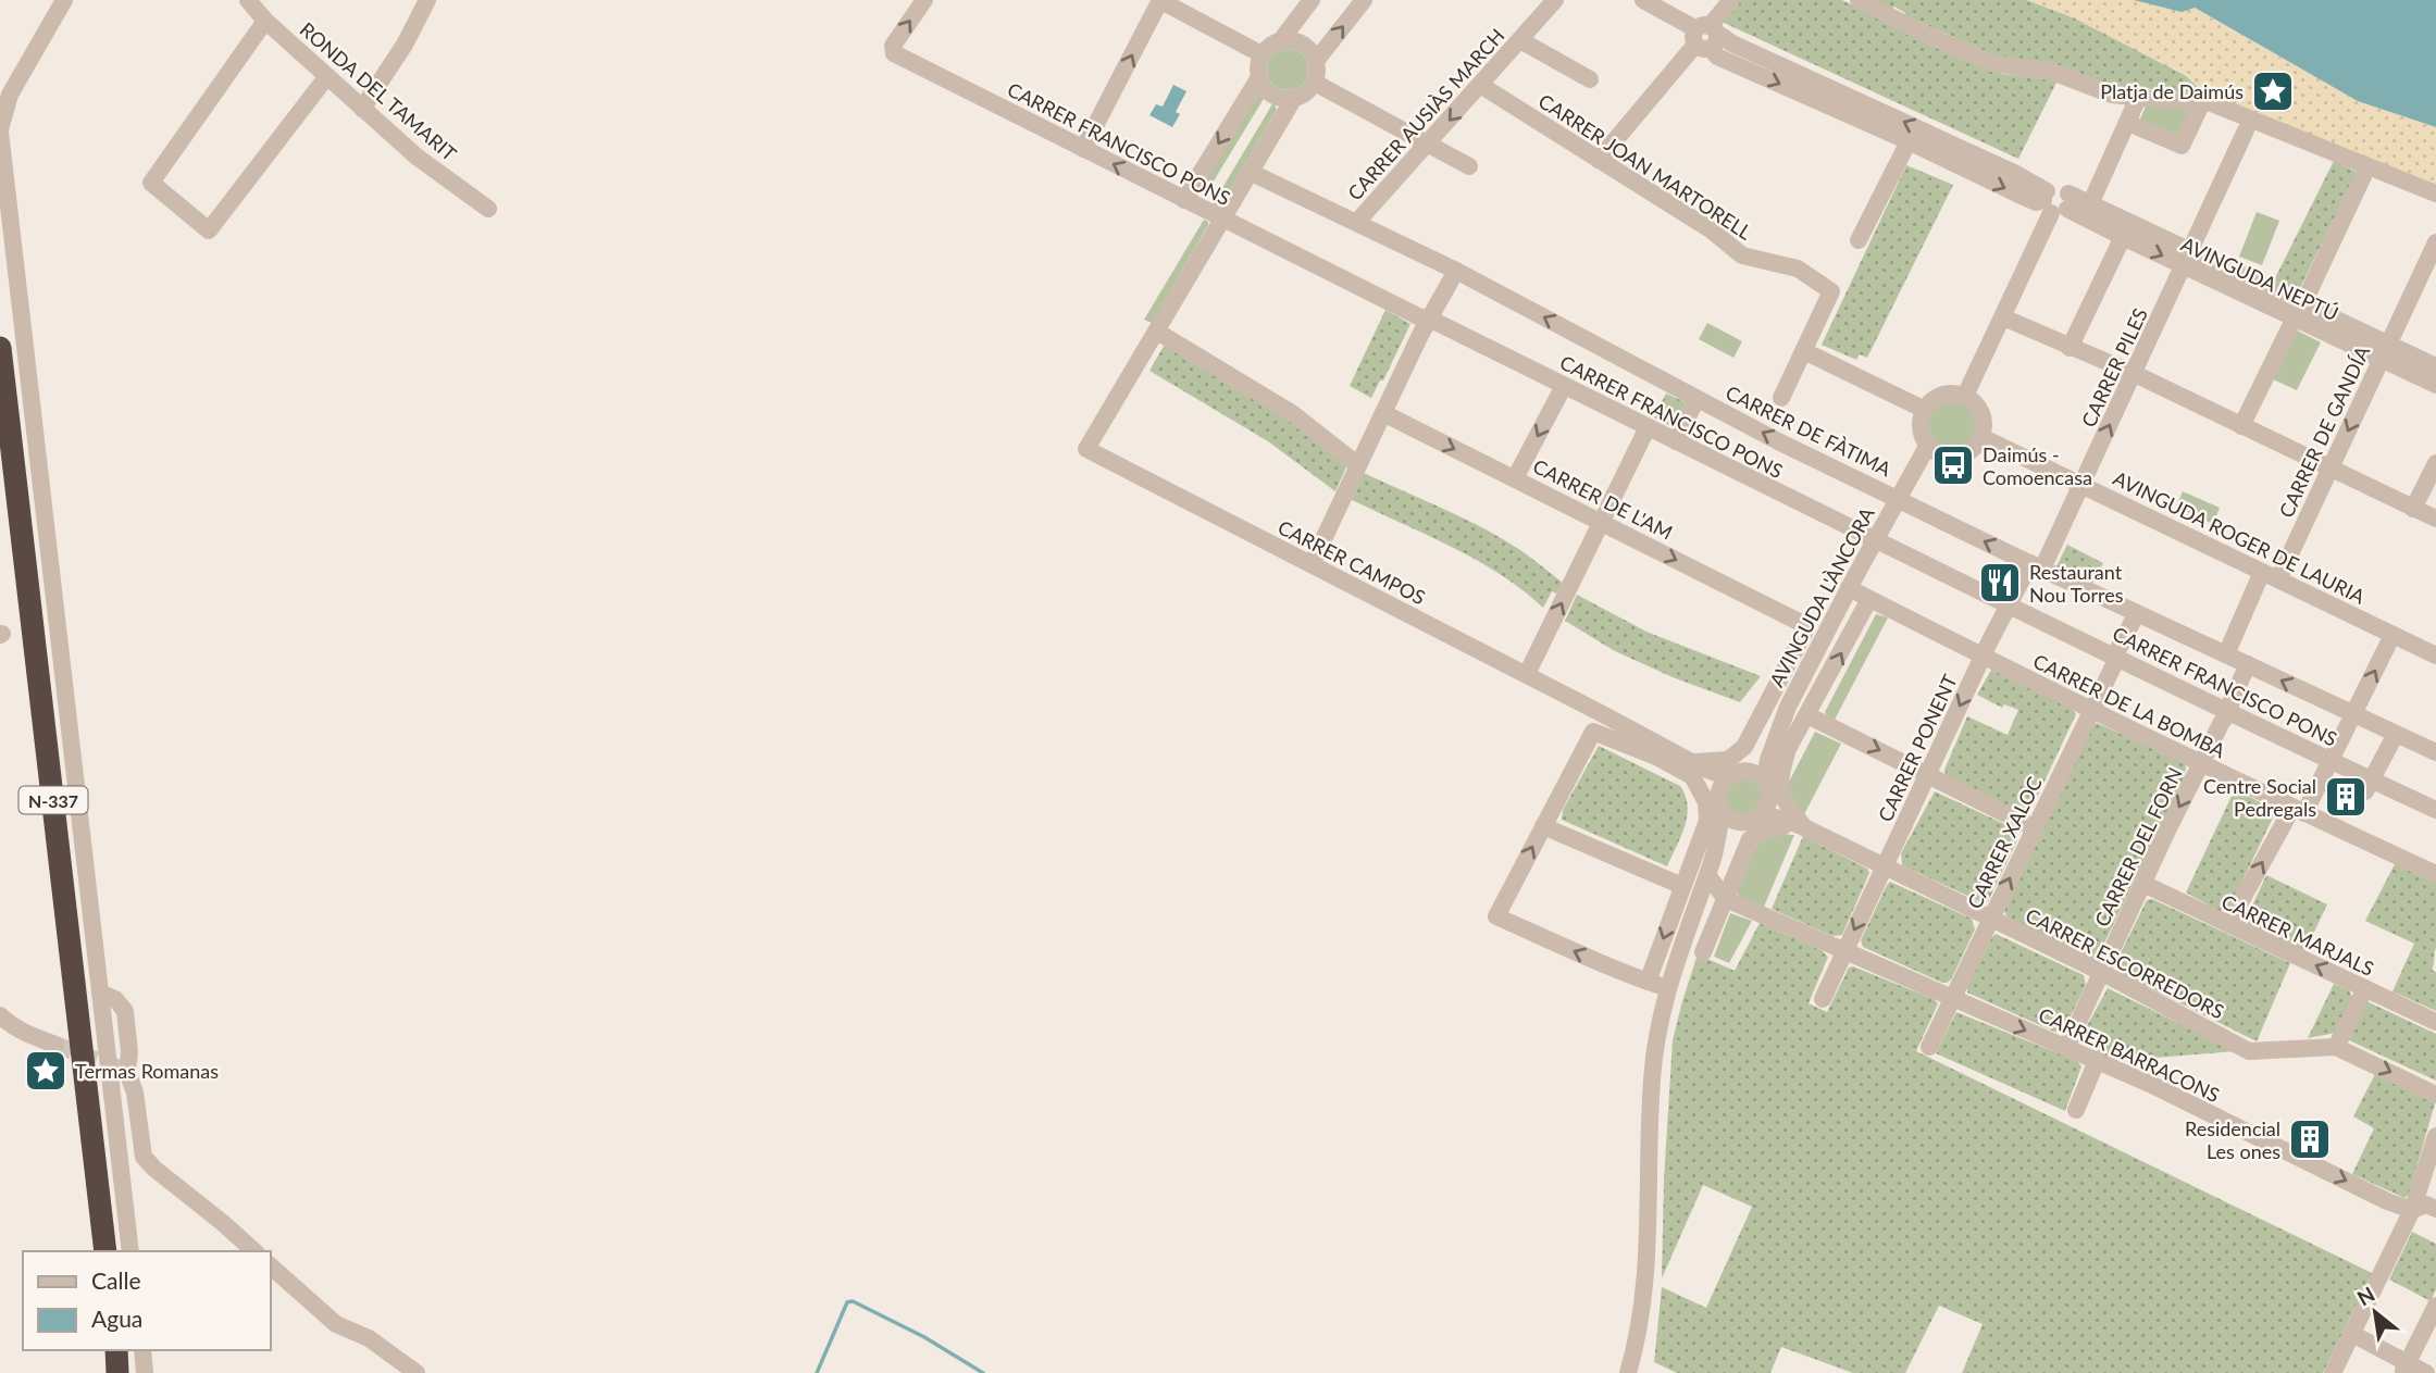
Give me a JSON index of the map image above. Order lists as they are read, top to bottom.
{
  "streets": {
    "highway": ["N-337"],
    "street": [
      "RONDA DEL TAMARIT",
      "CARRER AUSIÀS MARCH",
      "CARRER FRANCISCO PONS",
      "CARRER JOAN MARTORELL",
      "AVINGUDA NEPTÚ",
      "CARRER PILES",
      "CARRER DE FÀTIMA",
      "CARRER DE GANDÍA",
      "CARRER DE L'AM",
      "AVINGUDA ROGER DE LAURIA",
      "CARRER CAMPOS",
      "AVINGUDA L'ÀNCORA",
      "CARRER DE LA BOMBA",
      "CARRER PONENT",
      "CARRER XALOC",
      "CARRER DEL FORN",
      "CARRER MARJALS",
      "CARRER ESCORREDORS",
      "CARRER BARRACONS"
    ]
  },
  "crossings": [
    ["CARRER AUSIÀS MARCH", "CARRER JOAN MARTORELL"],
    ["CARRER AUSIÀS MARCH", "CARRER DE FÀTIMA"],
    ["CARRER FRANCISCO PONS", "AVINGUDA L'ÀNCORA"],
    ["CARRER FRANCISCO PONS", "CARRER PONENT"],
    ["CARRER FRANCISCO PONS", "CARRER XALOC"],
    ["CARRER FRANCISCO PONS", "CARRER DEL FORN"],
    ["AVINGUDA NEPTÚ", "CARRER PILES"],
    ["AVINGUDA NEPTÚ", "CARRER DE GANDÍA"],
    ["CARRER PILES", "CARRER DE FÀTIMA"],
    ["CARRER PILES", "AVINGUDA ROGER DE LAURIA"],
    ["CARRER PILES", "CARRER PONENT"],
    ["CARRER DE FÀTIMA", "CARRER DE GANDÍA"],
    ["CARRER DE FÀTIMA", "AVINGUDA L'ÀNCORA"],
    ["CARRER DE FÀTIMA", "CARRER PONENT"],
    ["CARRER DE FÀTIMA", "CARRER XALOC"],
    ["CARRER DE FÀTIMA", "CARRER DEL FORN"],
    ["CARRER DE GANDÍA", "AVINGUDA ROGER DE LAURIA"],
    ["AVINGUDA ROGER DE LAURIA", "AVINGUDA L'ÀNCORA"],
    ["AVINGUDA L'ÀNCORA", "CARRER DE LA BOMBA"],
    ["AVINGUDA L'ÀNCORA", "CARRER ESCORREDORS"],
    ["CARRER DE LA BOMBA", "CARRER PONENT"],
    ["CARRER DE LA BOMBA", "CARRER XALOC"],
    ["CARRER DE LA BOMBA", "CARRER DEL FORN"],
    ["CARRER PONENT", "CARRER ESCORREDORS"],
    ["CARRER PONENT", "CARRER BARRACONS"],
    ["CARRER XALOC", "CARRER ESCORREDORS"],
    ["CARRER XALOC", "CARRER BARRACONS"],
    ["CARRER DEL FORN", "CARRER MARJALS"],
    ["CARRER DEL FORN", "CARRER ESCORREDORS"],
    ["CARRER DEL FORN", "CARRER BARRACONS"]
  ],
  "one_way": ["CARRER DE FÀTIMA", "CARRER MARJALS", "CARRER BARRACONS"],
  "places": {
    "place": ["Platja de Daimús", "Termas Romanas"],
    "bus stop": ["Daimús - Comoencasa"],
    "restaurant": ["Restaurant Nou Torres"],
    "building": ["Centre Social Pedregals", "Residencial Les ones"]
  },
  "legend": ["Calle", "Agua"],
  "north": "top left"
}
